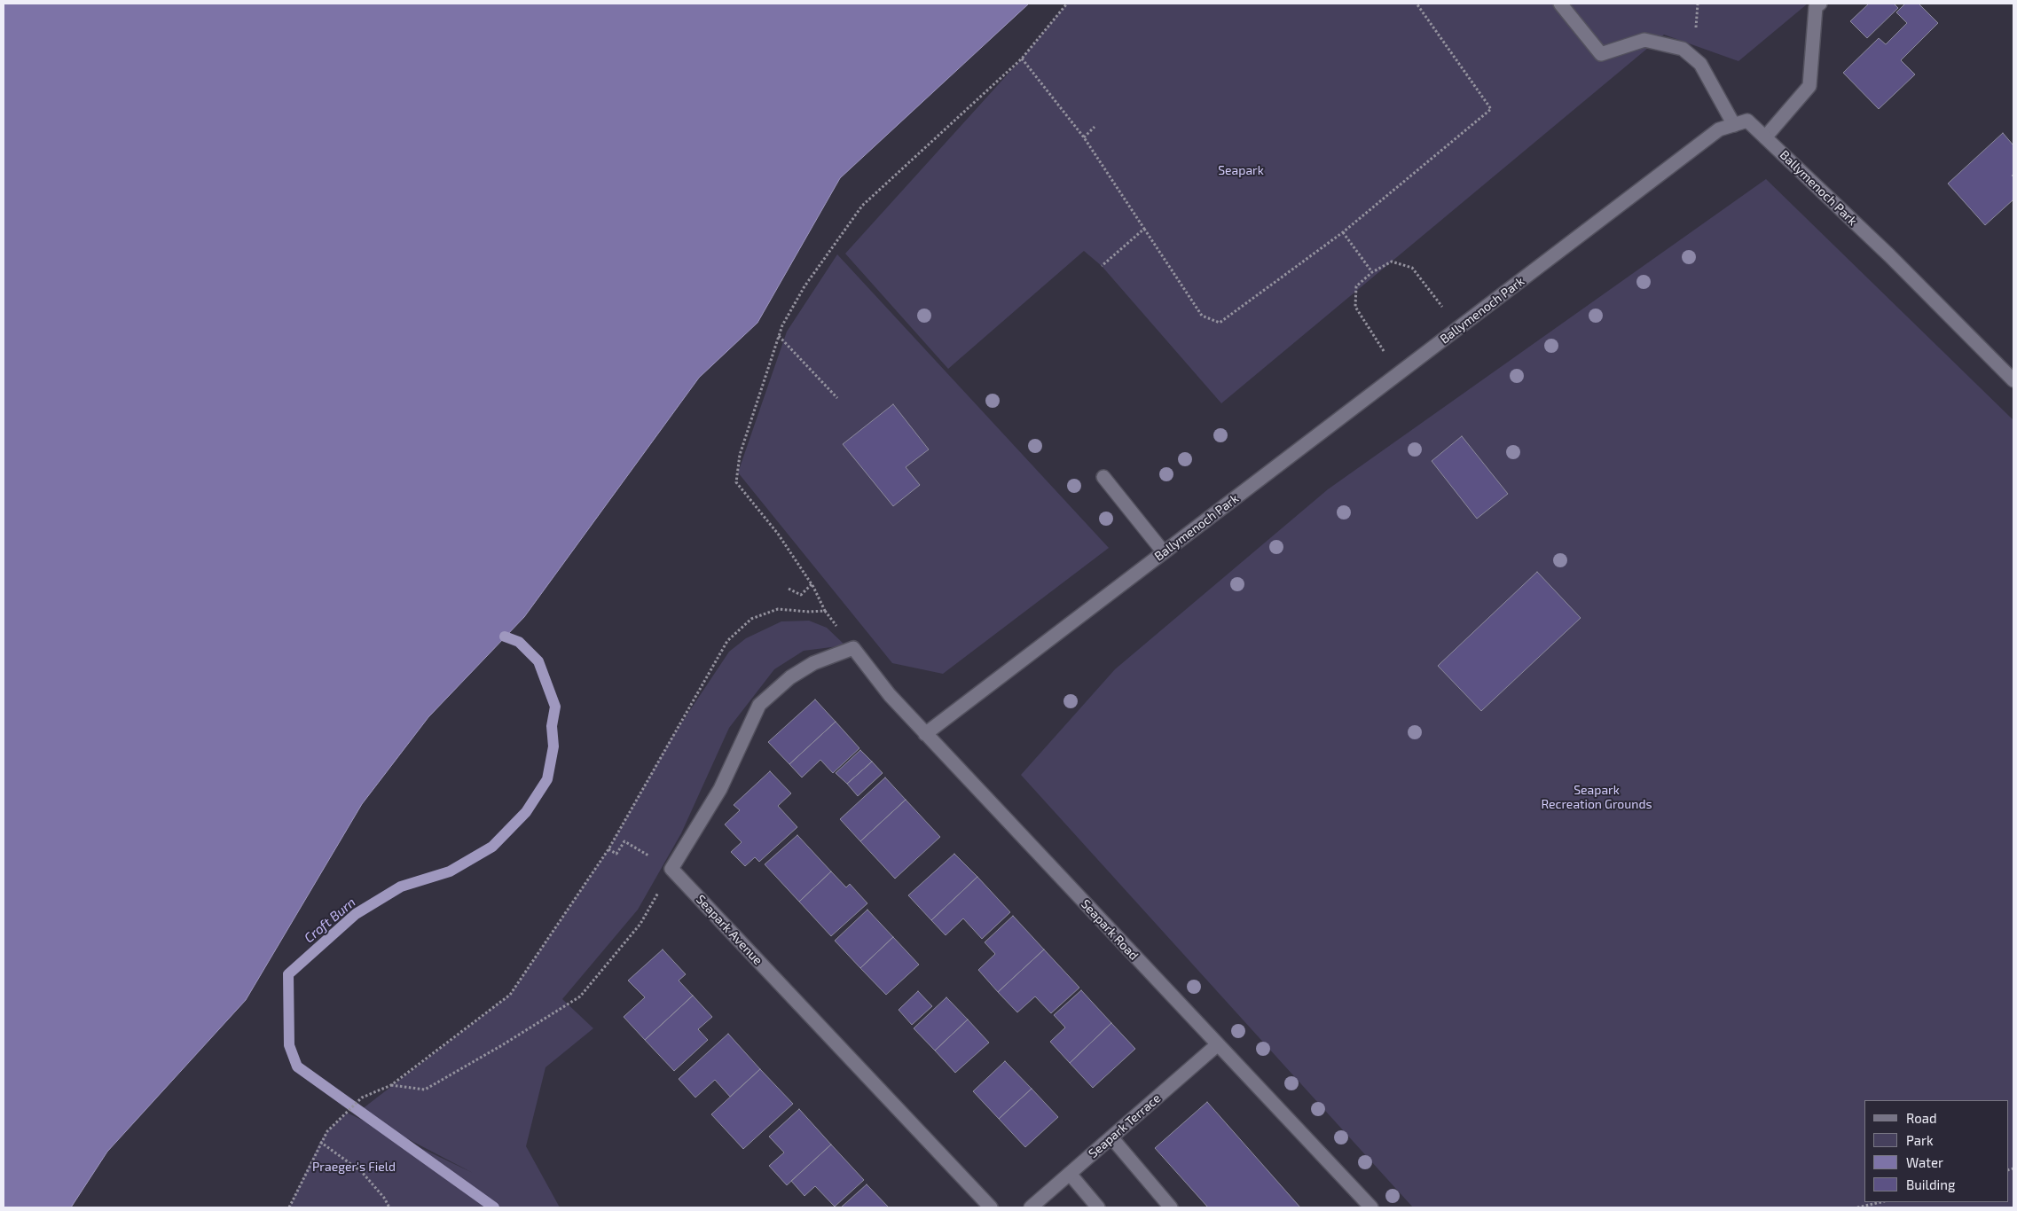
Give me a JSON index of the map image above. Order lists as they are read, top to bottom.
{
  "streets": {
    "street": [
      "Ballymenoch Park",
      "Seapark Avenue",
      "Seapark Road",
      "Seapark Terrace"
    ]
  },
  "crossings": [
    ["Ballymenoch Park", "Seapark Road"],
    ["Seapark Avenue", "Seapark Road"],
    ["Seapark Road", "Seapark Terrace"]
  ],
  "water": ["Croft Burn"],
  "parks": ["Seapark", "Seapark Recreation Grounds", "Praeger's Field"],
  "legend": [
    "Road",
    "Park",
    "Water",
    "Building"
  ]
}
